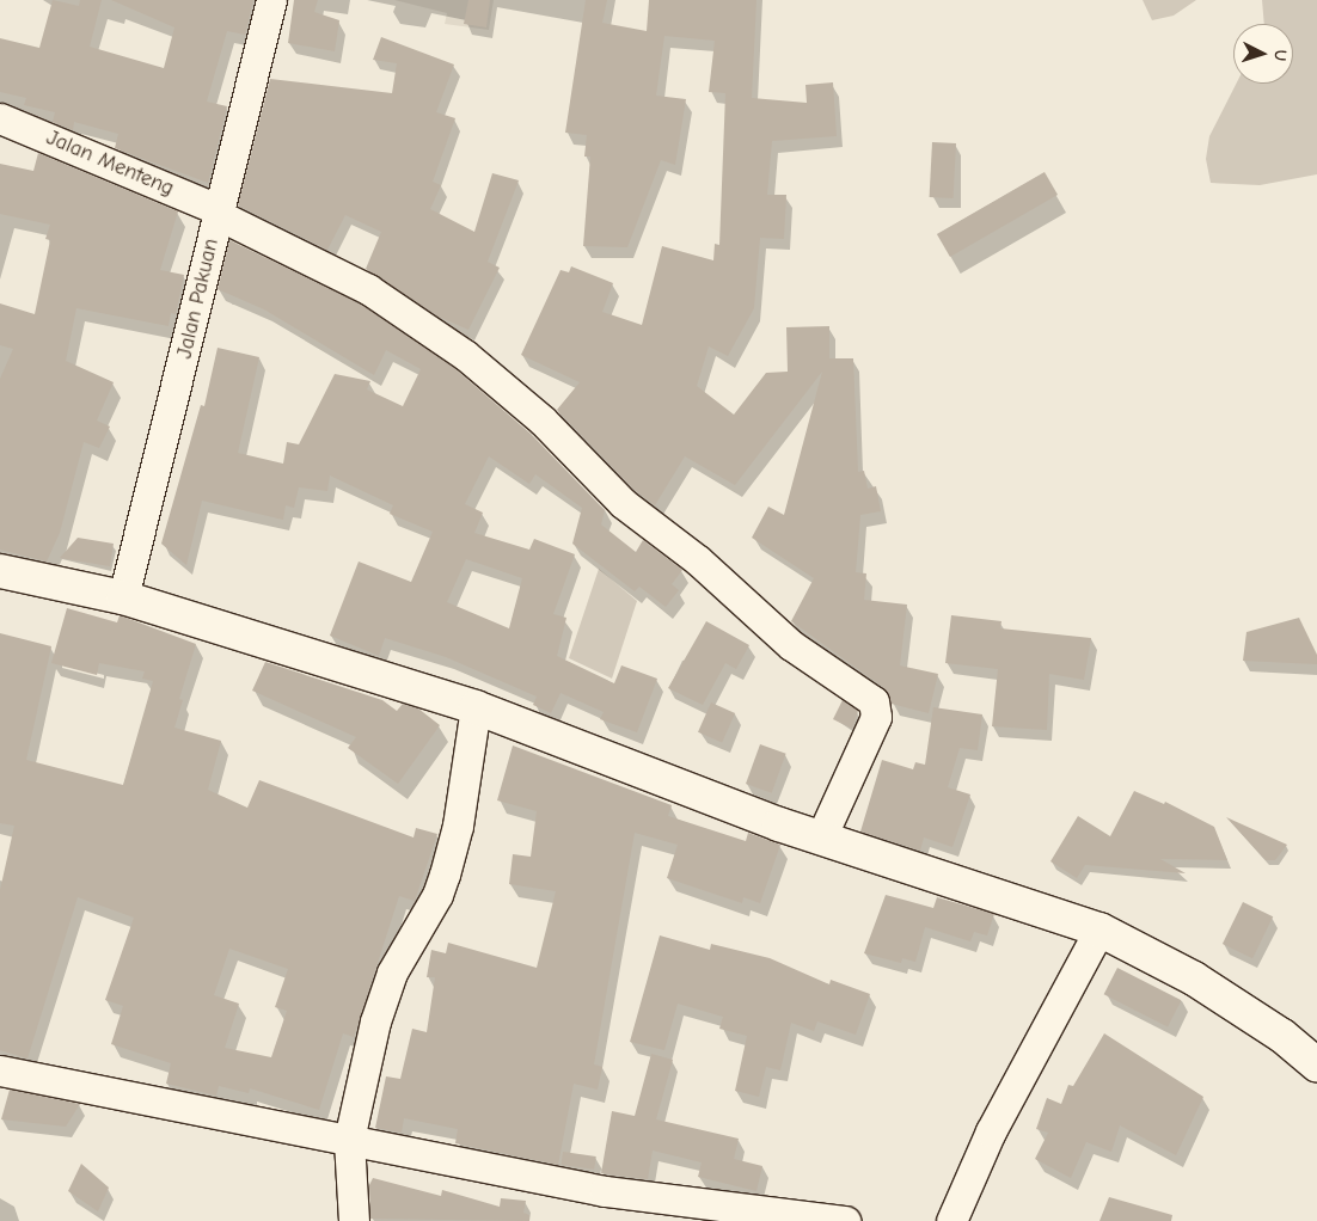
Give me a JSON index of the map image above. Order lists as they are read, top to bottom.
{
  "streets": {
    "street": ["Jalan Menteng", "Jalan Pakuan"]
  },
  "crossings": [
    ["Jalan Menteng", "Jalan Pakuan"]
  ],
  "north": "right"
}
